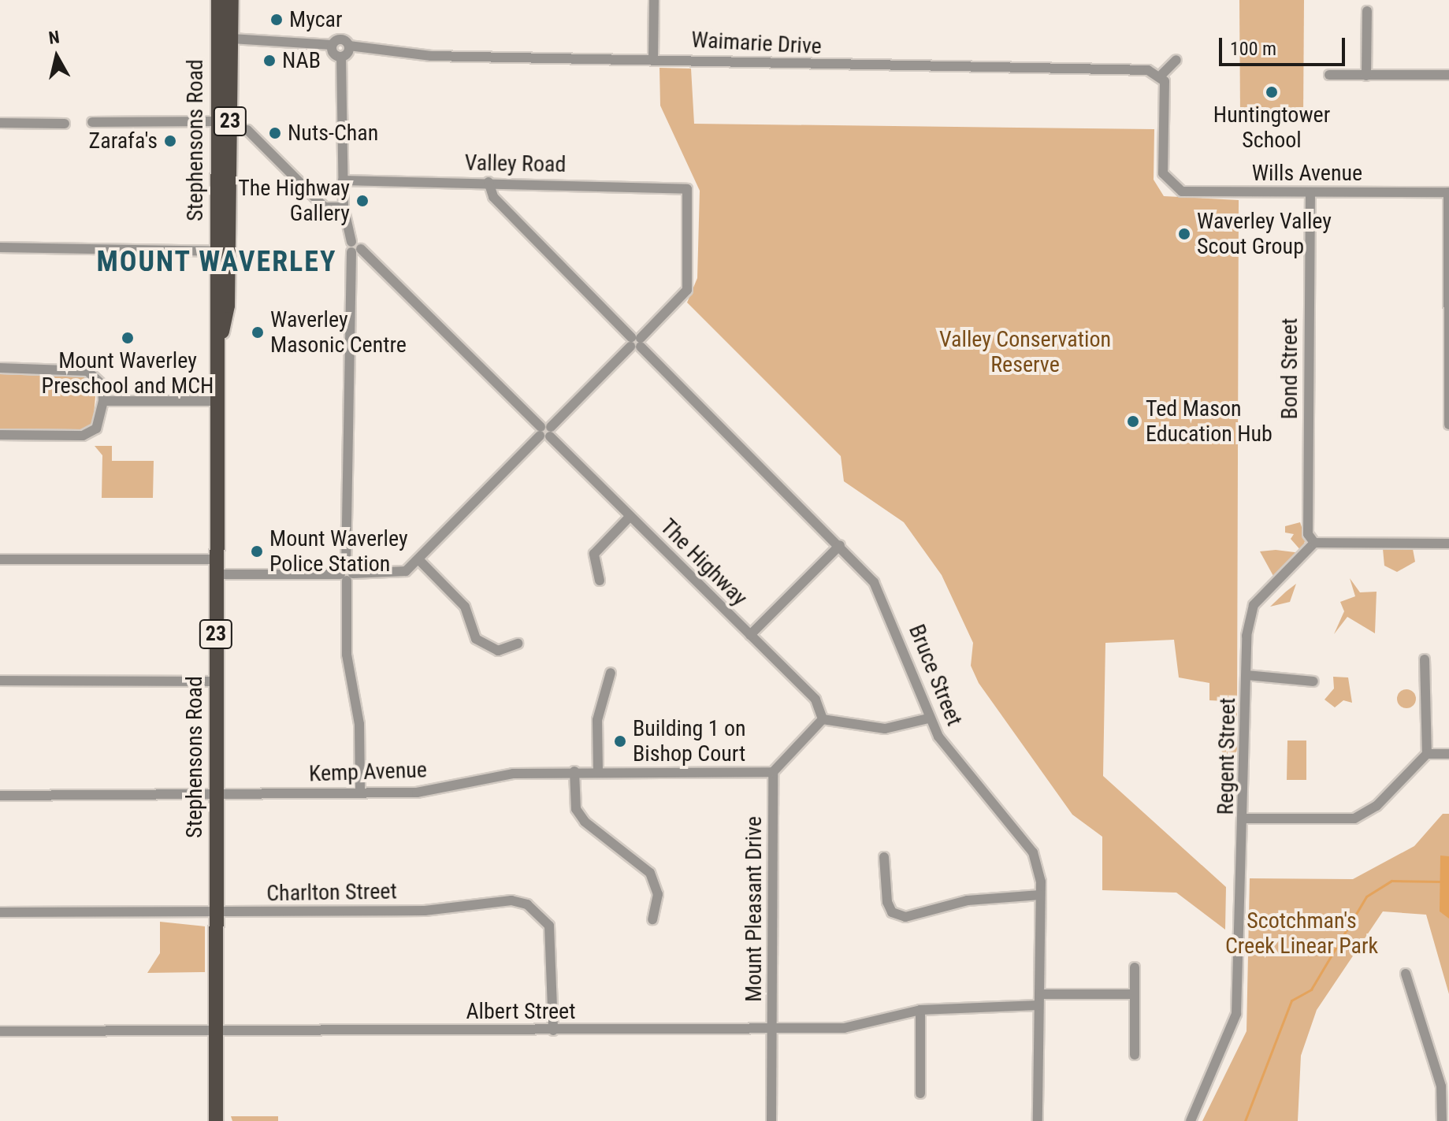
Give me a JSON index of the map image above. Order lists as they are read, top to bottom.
{
  "streets": {
    "main road": ["23", "Stephensons Road"],
    "street": [
      "Waimarie Drive",
      "Valley Road",
      "Wills Avenue",
      "Bond Street",
      "The Highway",
      "Bruce Street",
      "Regent Street",
      "Kemp Avenue",
      "Charlton Street",
      "Mount Pleasant Drive",
      "Albert Street"
    ]
  },
  "crossings": [
    ["Waimarie Drive", "Wills Avenue"],
    ["Stephensons Road", "Kemp Avenue"],
    ["Stephensons Road", "Charlton Street"],
    ["Stephensons Road", "Albert Street"],
    ["Valley Road", "Bruce Street"],
    ["Wills Avenue", "Bond Street"],
    ["Bond Street", "Regent Street"],
    ["Bruce Street", "Albert Street"],
    ["Kemp Avenue", "Mount Pleasant Drive"],
    ["Charlton Street", "Albert Street"],
    ["Mount Pleasant Drive", "Albert Street"]
  ],
  "districts": ["MOUNT WAVERLEY"],
  "parks": ["Valley Conservation Reserve", "Scotchman's Creek Linear Park"],
  "places": [
    "Mycar",
    "NAB",
    "Huntingtower School",
    "Nuts-Chan",
    "Zarafa's",
    "The Highway Gallery",
    "Waverley Valley Scout Group",
    "Waverley Masonic Centre",
    "Mount Waverley Preschool and MCH",
    "Ted Mason Education Hub",
    "Mount Waverley Police Station",
    "Building 1 on Bishop Court"
  ],
  "scale_bar": "100 m",
  "north": "top"
}
